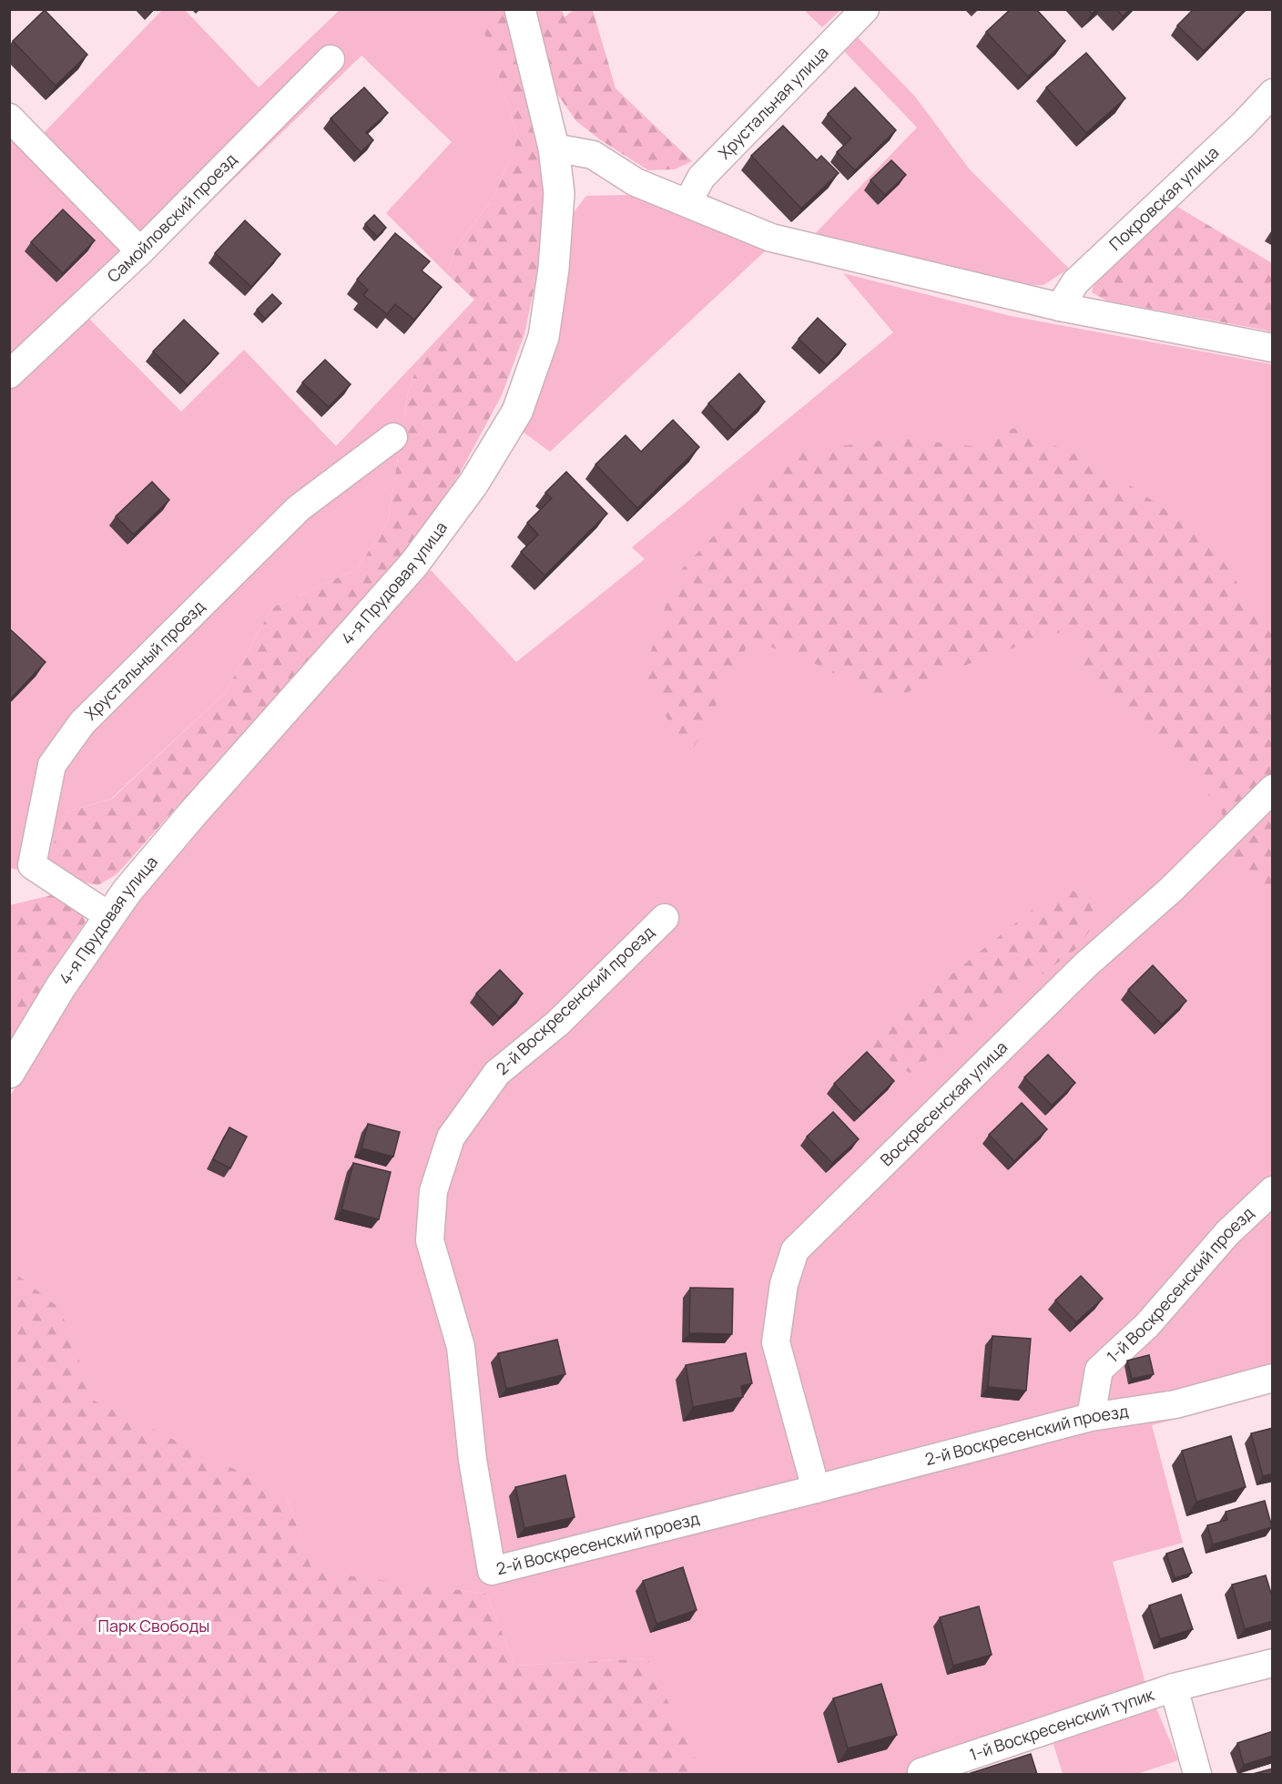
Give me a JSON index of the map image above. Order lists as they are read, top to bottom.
{
  "streets": {
    "main road": ["4-я Прудовая улица"],
    "street": [
      "Хрустальная улица",
      "Покровская улица",
      "Самойловский проезд",
      "Хрустальный проезд",
      "2-й Воскресенский проезд",
      "Воскресенская улица",
      "1-й Воскресенский проезд",
      "1-й Воскресенский тупик"
    ]
  },
  "crossings": [
    ["4-я Прудовая улица", "Хрустальный проезд"],
    ["2-й Воскресенский проезд", "Воскресенская улица"],
    ["2-й Воскресенский проезд", "1-й Воскресенский проезд"]
  ],
  "parks": ["Парк Свободы"]
}
